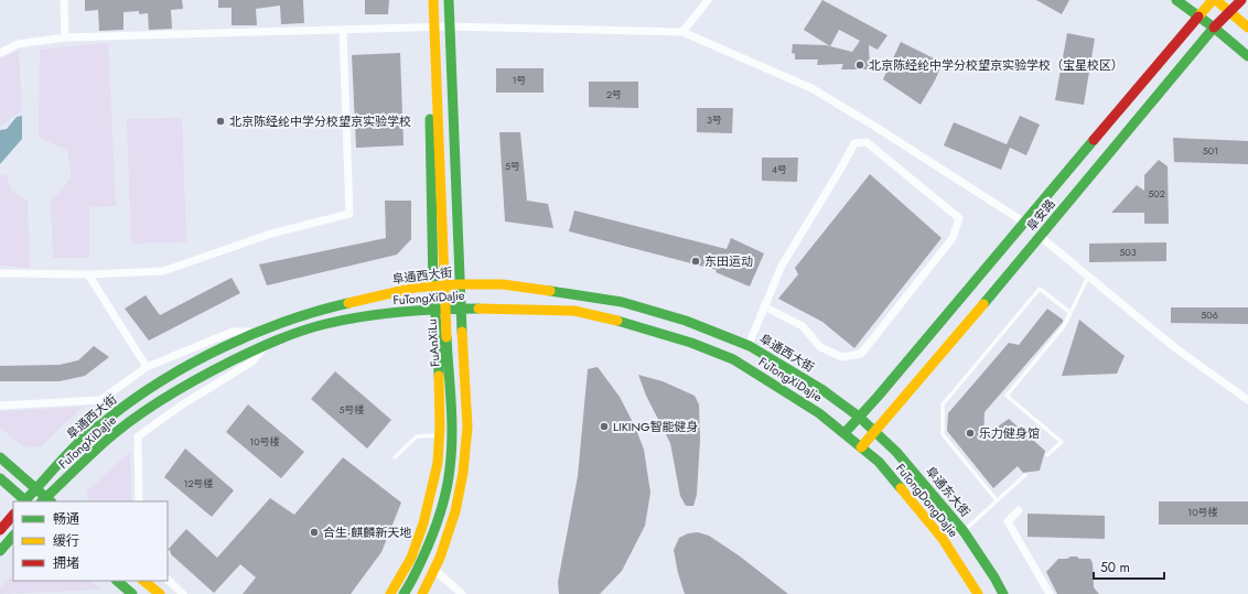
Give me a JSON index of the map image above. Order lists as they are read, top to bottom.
{
  "streets": {
    "main road": [
      "阜安路",
      "阜通西大街",
      "FuTongXiDaJie",
      "FuAnXiLu",
      "阜通东大街",
      "FuTongDongDaJie"
    ]
  },
  "crossings": [
    ["阜安路", "阜通西大街"],
    ["阜安路", "FuTongXiDaJie"],
    ["阜安路", "阜通东大街"],
    ["阜安路", "FuTongDongDaJie"],
    ["阜通西大街", "FuAnXiLu"],
    ["阜通西大街", "阜通东大街"],
    ["FuTongXiDaJie", "FuAnXiLu"],
    ["FuTongXiDaJie", "FuTongDongDaJie"]
  ],
  "places": [
    "北京陈经纶中学分校望京实验学校（宝星校区）",
    "北京陈经纶中学分校望京实验学校",
    "东田运动",
    "LIKING智能健身",
    "乐力健身馆",
    "合生·麒麟新天地"
  ],
  "house_numbers": [
    "1号",
    "2号",
    "3号",
    "501",
    "5号",
    "4号",
    "502",
    "503",
    "506",
    "5号楼",
    "10号楼",
    "12号楼",
    "10号楼"
  ],
  "legend": ["畅通", "缓行", "拥堵"],
  "scale_bar": "50 m"
}
